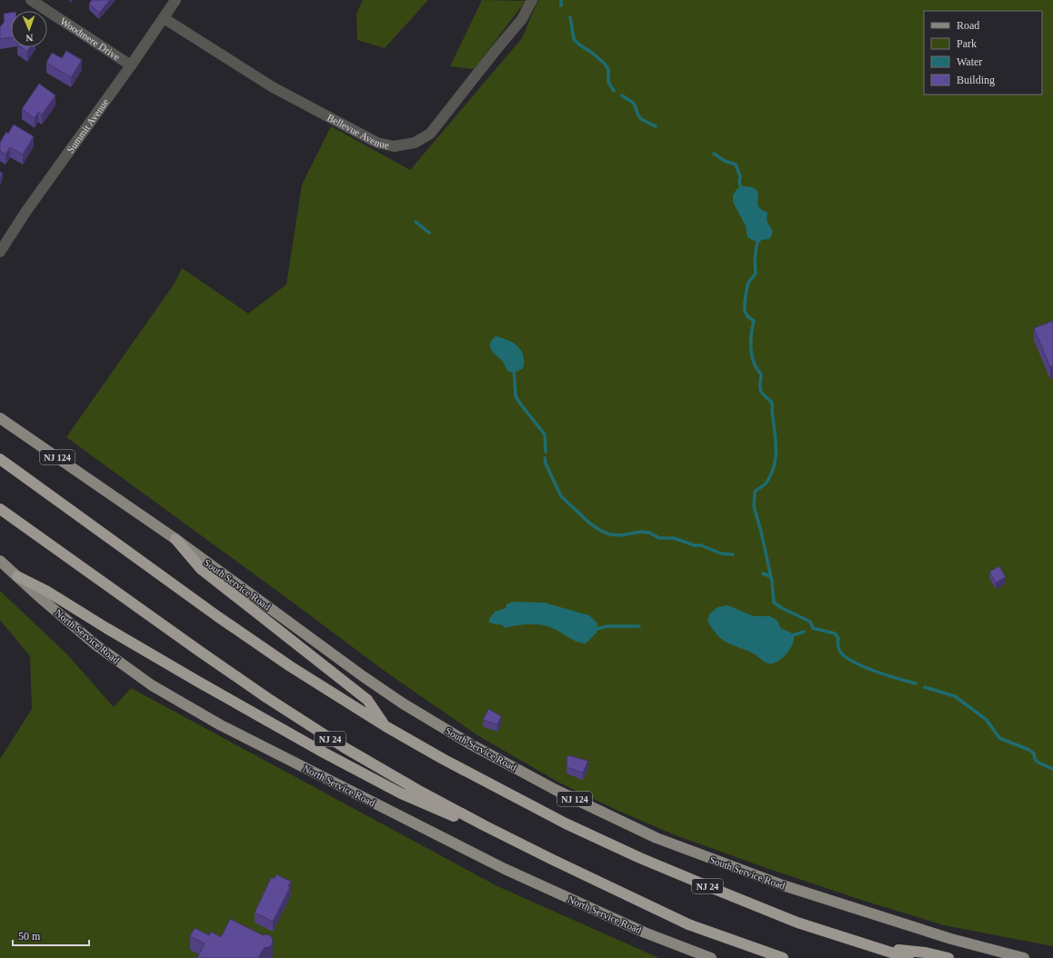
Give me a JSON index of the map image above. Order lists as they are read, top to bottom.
{
  "streets": {
    "highway": ["NJ 24"],
    "main road": ["NJ 124", "South Service Road", "North Service Road"],
    "street": ["Woodmere Drive", "Summit Avenue", "Bellevue Avenue"]
  },
  "crossings": [
    ["Woodmere Drive", "Summit Avenue"],
    ["Summit Avenue", "Bellevue Avenue"]
  ],
  "legend": [
    "Road",
    "Park",
    "Water",
    "Building"
  ],
  "scale_bar": "50 m",
  "north": "bottom"
}
